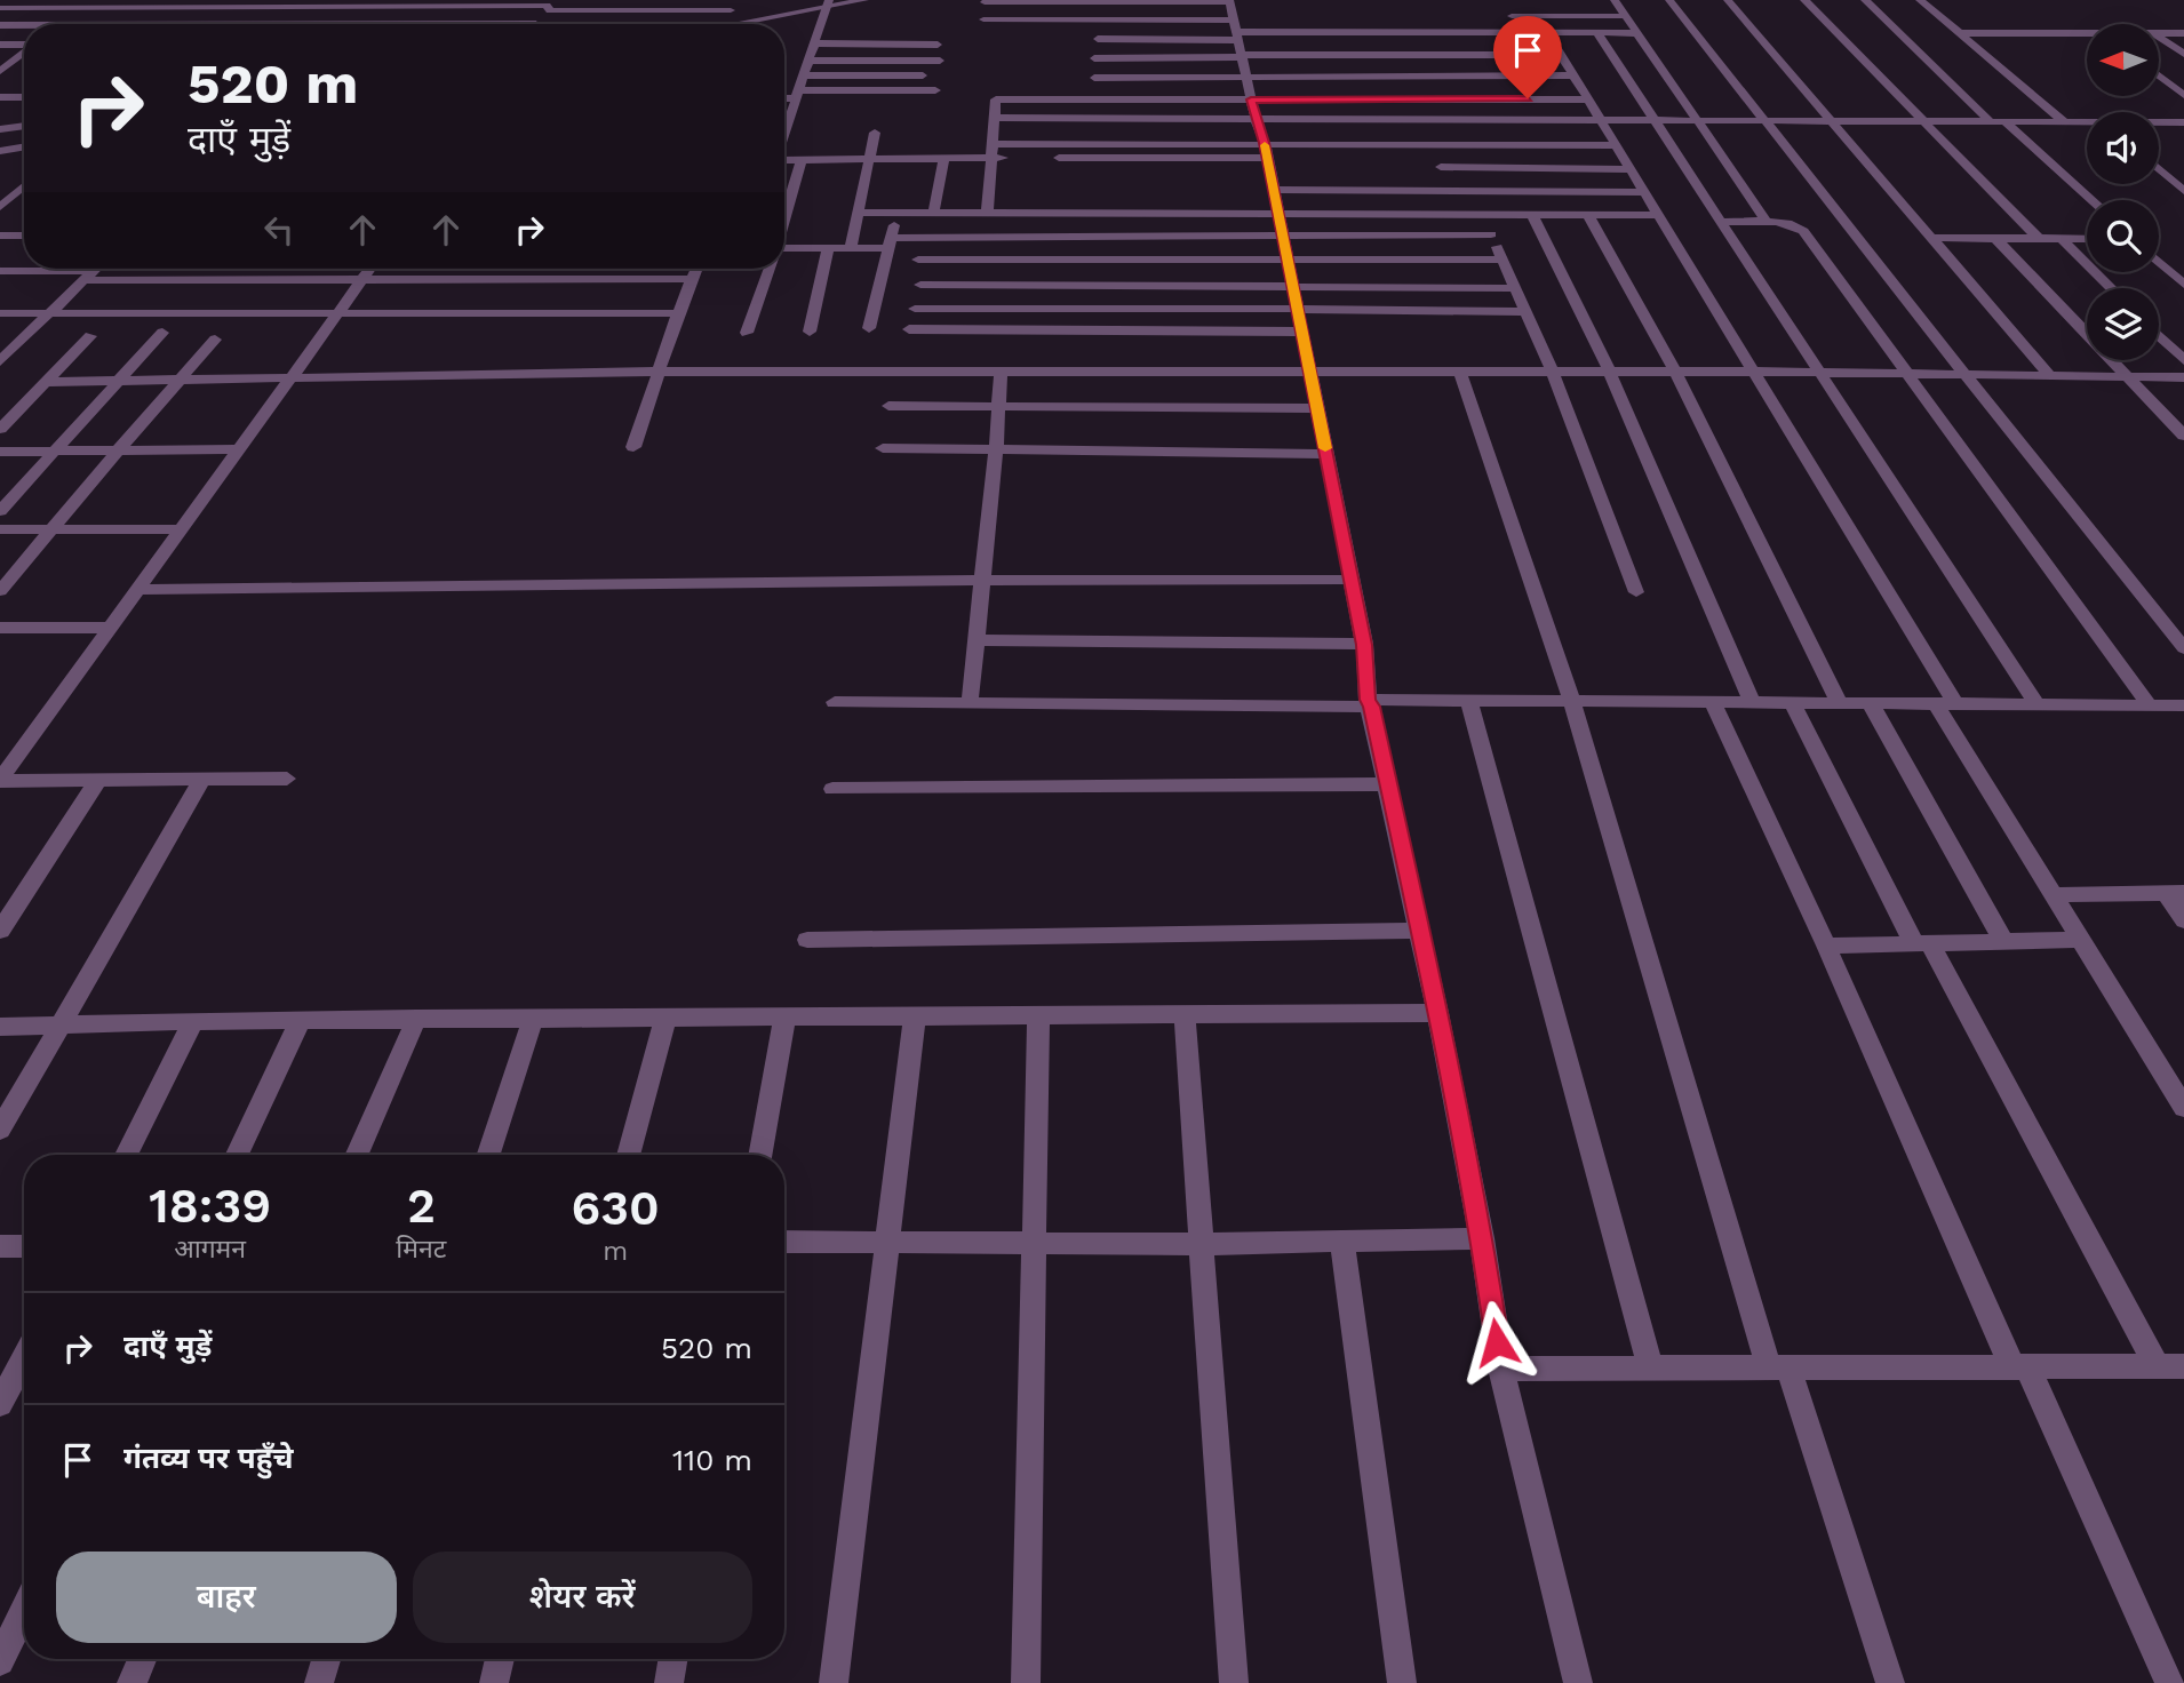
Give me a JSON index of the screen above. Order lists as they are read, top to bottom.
{
  "north": "left",
  "page": {
    "turn": ["520 m", "दाएँ मुड़ें"],
    "eta": [
      "18:39",
      "आगमन",
      "2",
      "मिनट",
      "630",
      "m"
    ],
    "list": [
      {
        "name": "दाएँ मुड़ें",
        "value": "520 m"
      },
      {
        "name": "गंतव्य पर पहुँचे",
        "value": "110 m"
      }
    ],
    "buttons": ["बाहर", "शेयर करें"]
  }
}
